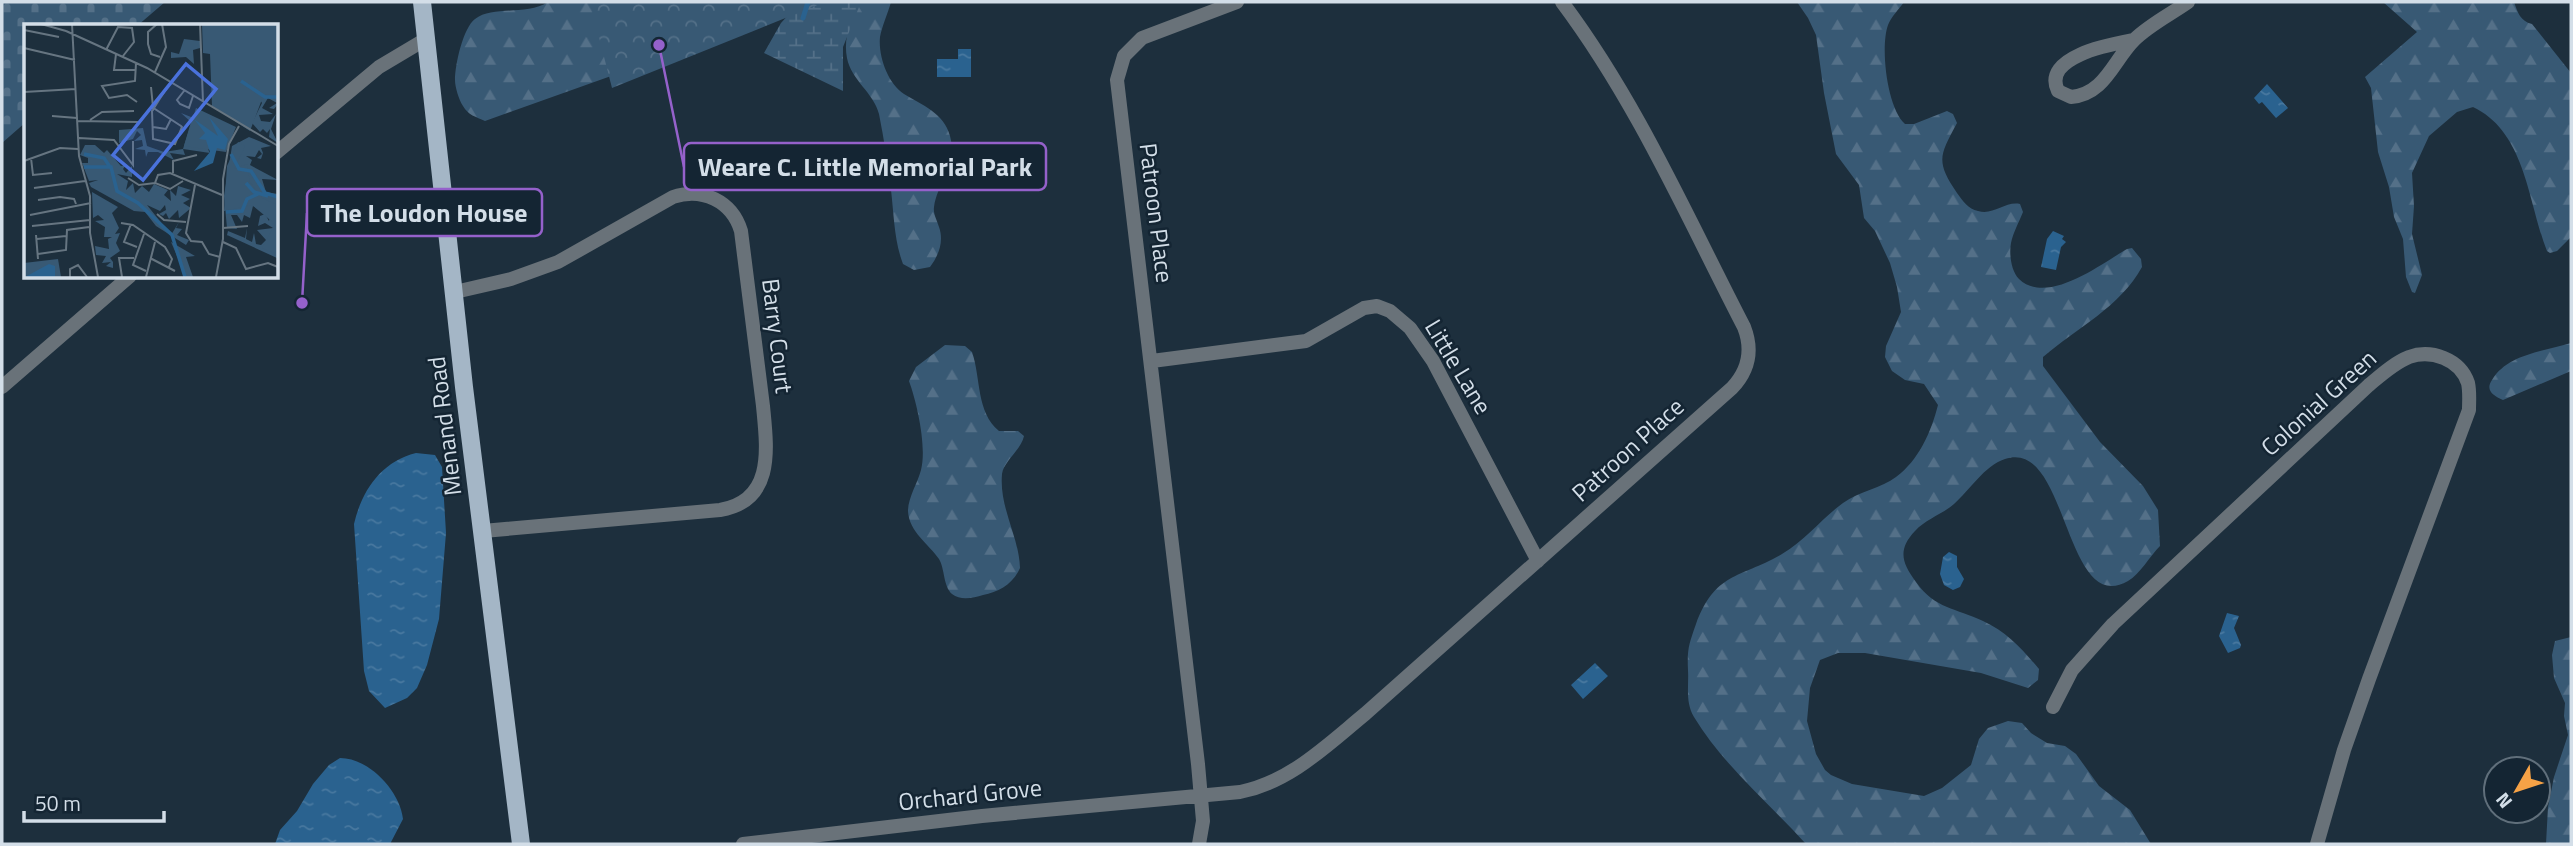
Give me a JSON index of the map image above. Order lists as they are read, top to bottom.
{
  "streets": {
    "main road": ["Menand Road"],
    "street": [
      "Patroon Place",
      "Barry Court",
      "Little Lane",
      "Colonial Green",
      "Orchard Grove"
    ]
  },
  "crossings": [
    ["Patroon Place", "Little Lane"],
    ["Patroon Place", "Orchard Grove"],
    ["Barry Court", "Menand Road"]
  ],
  "places": ["Weare C. Little Memorial Park", "The Loudon House"],
  "scale_bar": "50 m",
  "north": "bottom left"
}
